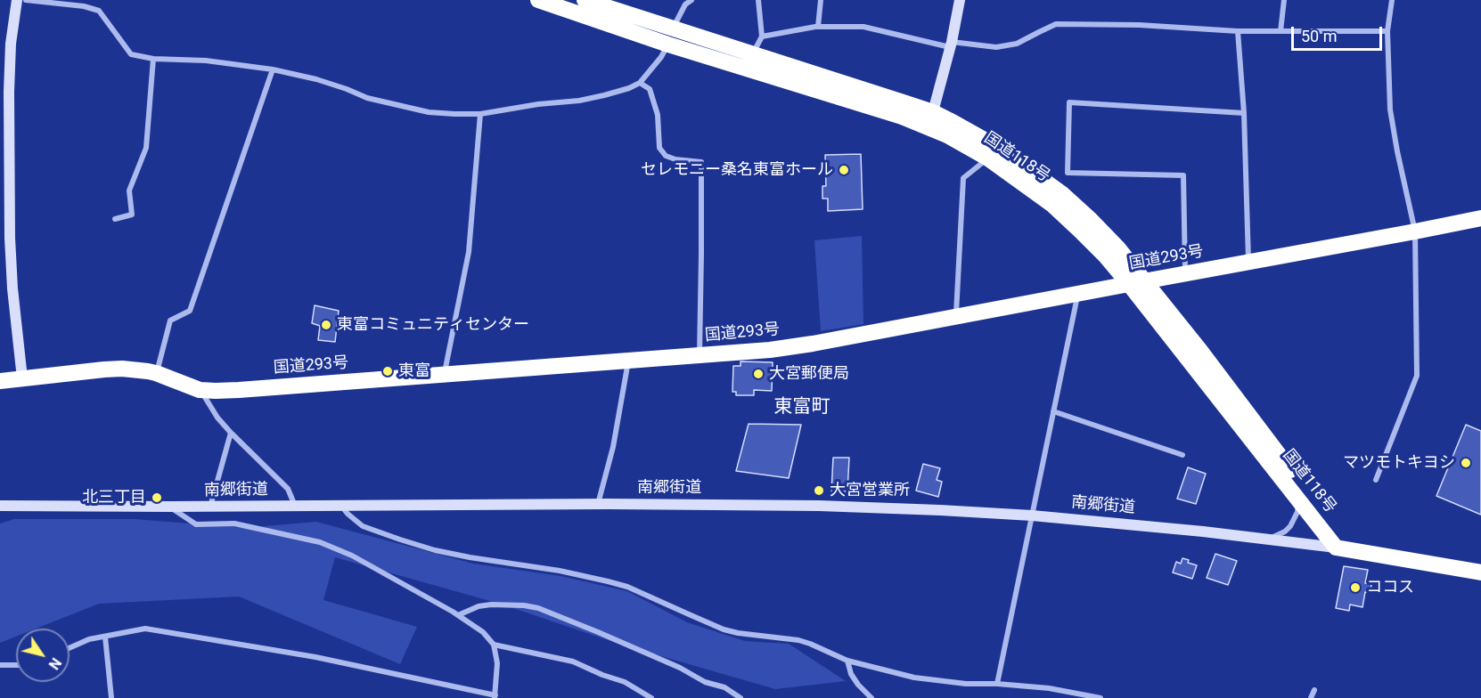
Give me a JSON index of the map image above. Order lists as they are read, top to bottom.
{
  "streets": {
    "highway": ["国道118号", "国道293号"],
    "street": ["南郷街道"]
  },
  "crossings": [
    ["国道118号", "国道293号"],
    ["国道118号", "南郷街道"]
  ],
  "districts": ["東富町"],
  "places": [
    "セレモニー桑名東富ホール",
    "東富コミュニティセンター",
    "東富",
    "大宮郵便局",
    "マツモトキヨシ",
    "大宮営業所",
    "北三丁目",
    "ココス"
  ],
  "scale_bar": "50 m",
  "north": "bottom right"
}
